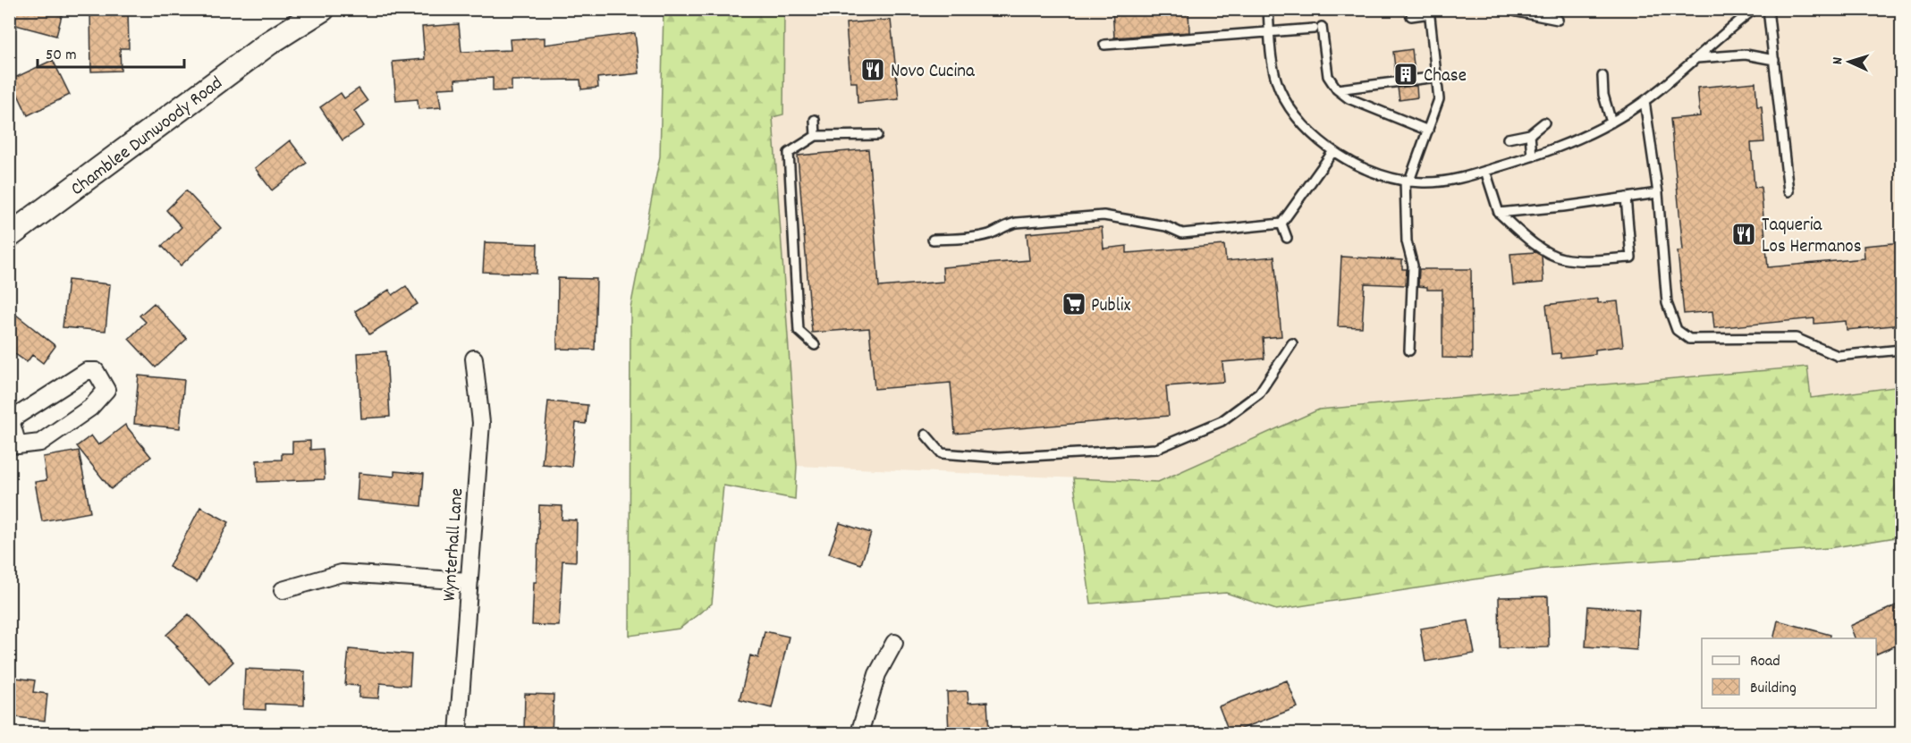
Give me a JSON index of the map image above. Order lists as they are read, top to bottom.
{
  "streets": {
    "street": ["Chamblee Dunwoody Road", "Wynterhall Lane"]
  },
  "places": {
    "restaurant": ["Novo Cucina", "Taqueria Los Hermanos"],
    "building": ["Chase"],
    "supermarket": ["Publix"]
  },
  "legend": ["Road", "Building"],
  "scale_bar": "50 m",
  "north": "left"
}
